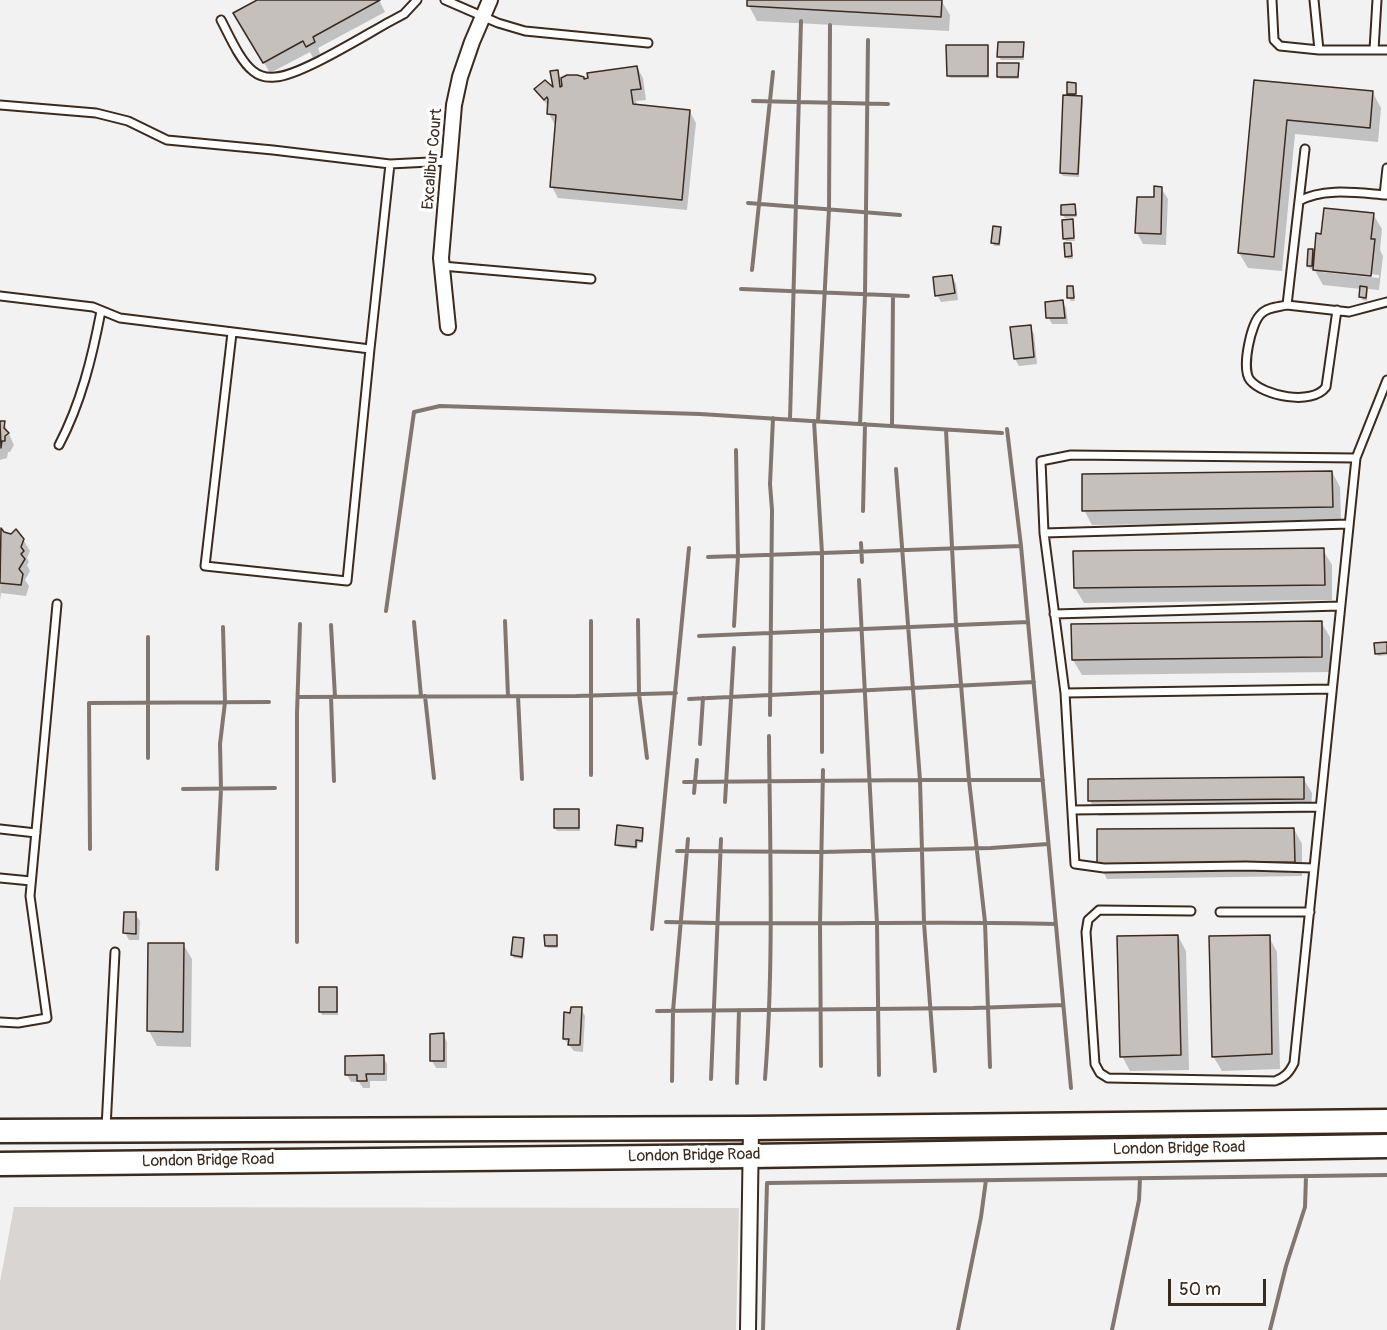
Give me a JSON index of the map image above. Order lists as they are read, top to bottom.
{
  "streets": {
    "main road": ["London Bridge Road"],
    "street": ["Excalibur Court"]
  },
  "scale_bar": "50 m"
}
